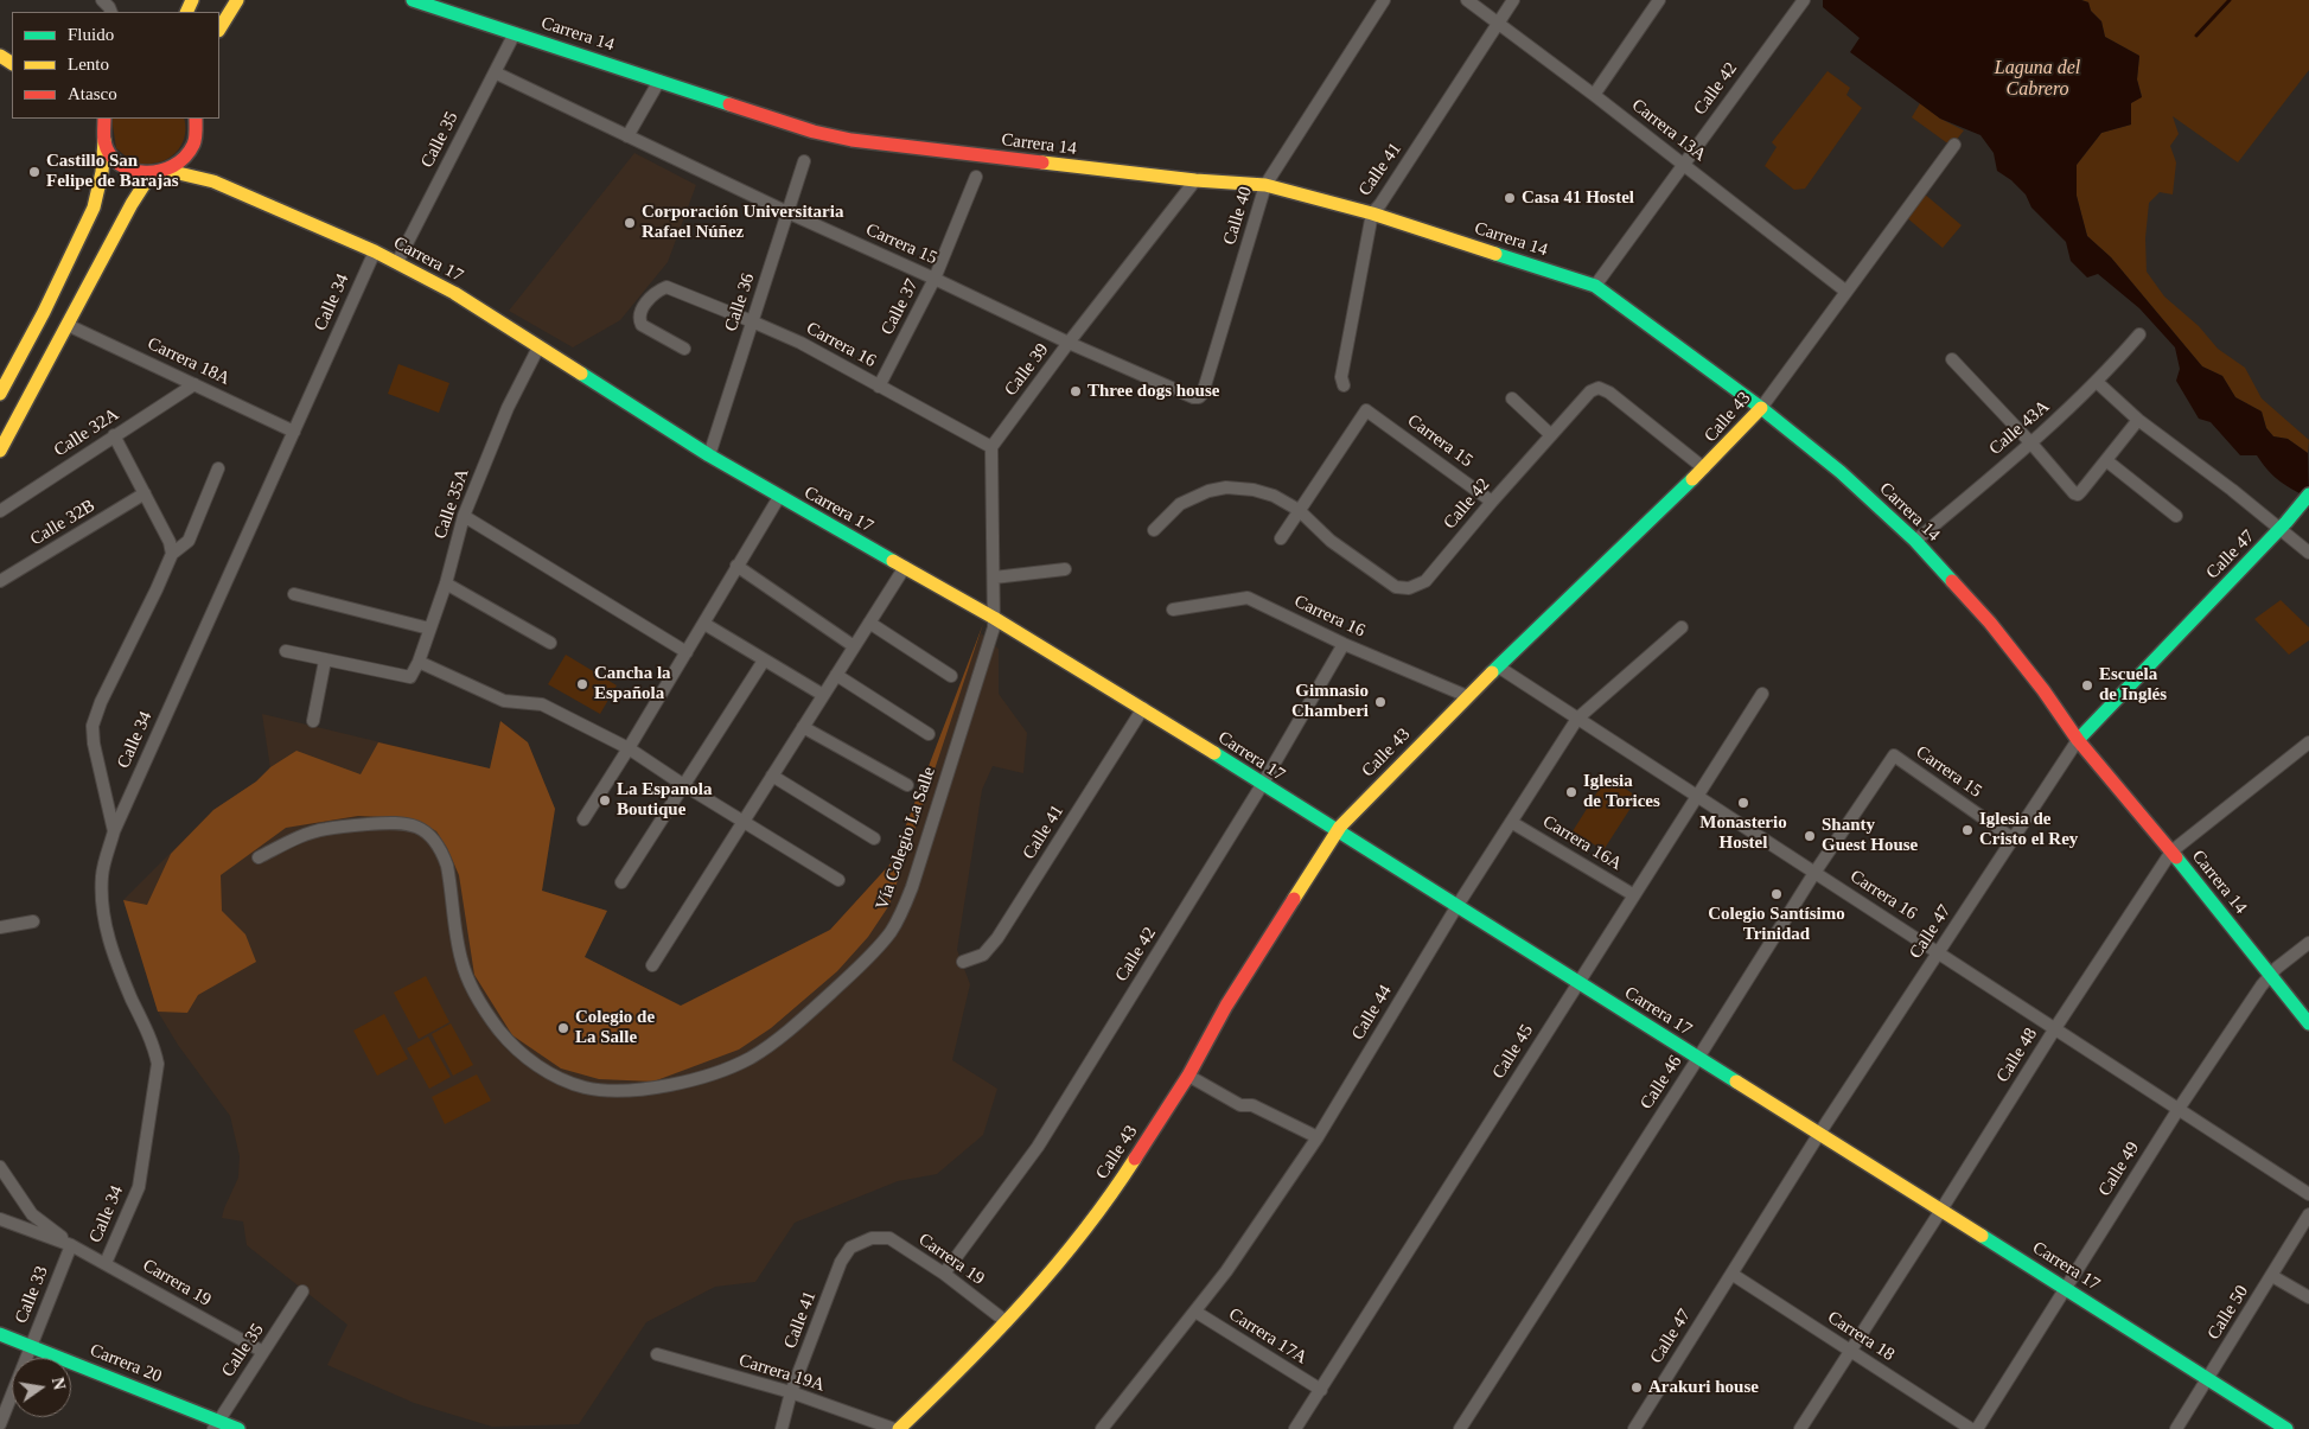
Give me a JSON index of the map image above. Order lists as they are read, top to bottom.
{
  "streets": {
    "main road": [
      "Carrera 14",
      "Carrera 17",
      "Calle 43",
      "Calle 47",
      "Carrera 20"
    ],
    "street": [
      "Calle 42",
      "Carrera 13A",
      "Calle 35",
      "Calle 41",
      "Calle 40",
      "Carrera 15",
      "Calle 34",
      "Calle 36",
      "Calle 37",
      "Carrera 16",
      "Carrera 18A",
      "Calle 39",
      "Calle 43A",
      "Calle 32A",
      "Calle 35A",
      "Calle 32B",
      "Vía Colegio La Salle",
      "Carrera 16A",
      "Calle 44",
      "Calle 45",
      "Calle 48",
      "Calle 46",
      "Calle 49",
      "Carrera 19",
      "Calle 33",
      "Calle 50",
      "Carrera 17A",
      "Carrera 18",
      "Carrera 19A"
    ]
  },
  "crossings": [
    ["Carrera 14", "Calle 42"],
    ["Carrera 14", "Calle 35"],
    ["Carrera 14", "Calle 41"],
    ["Carrera 14", "Calle 40"],
    ["Carrera 14", "Calle 39"],
    ["Carrera 14", "Calle 43"],
    ["Carrera 14", "Calle 43A"],
    ["Carrera 14", "Calle 47"],
    ["Carrera 14", "Calle 48"],
    ["Carrera 14", "Calle 49"],
    ["Calle 42", "Carrera 13A"],
    ["Calle 42", "Carrera 15"],
    ["Calle 42", "Carrera 17"],
    ["Calle 42", "Carrera 16"],
    ["Calle 42", "Calle 43"],
    ["Calle 42", "Carrera 19"],
    ["Carrera 13A", "Calle 41"],
    ["Carrera 13A", "Calle 43"],
    ["Calle 35", "Carrera 15"],
    ["Calle 35", "Carrera 17"],
    ["Calle 35", "Carrera 19"],
    ["Calle 35", "Carrera 20"],
    ["Calle 41", "Carrera 17"],
    ["Calle 41", "Carrera 19"],
    ["Calle 41", "Carrera 19A"],
    ["Calle 40", "Carrera 15"],
    ["Carrera 15", "Calle 36"],
    ["Carrera 15", "Calle 37"],
    ["Carrera 15", "Calle 39"],
    ["Carrera 15", "Calle 47"],
    ["Carrera 15", "Calle 46"],
    ["Carrera 17", "Calle 34"],
    ["Carrera 17", "Calle 36"],
    ["Carrera 17", "Calle 43"],
    ["Carrera 17", "Calle 35A"],
    ["Carrera 17", "Calle 47"],
    ["Carrera 17", "Vía Colegio La Salle"],
    ["Carrera 17", "Calle 44"],
    ["Carrera 17", "Calle 45"],
    ["Carrera 17", "Calle 48"],
    ["Carrera 17", "Calle 46"],
    ["Carrera 17", "Calle 49"],
    ["Carrera 17", "Calle 50"],
    ["Calle 34", "Carrera 18A"],
    ["Calle 34", "Carrera 19"],
    ["Calle 36", "Carrera 16"],
    ["Calle 37", "Carrera 16"],
    ["Carrera 16", "Calle 39"],
    ["Carrera 16", "Calle 43"],
    ["Carrera 16", "Calle 47"],
    ["Carrera 16", "Calle 44"],
    ["Carrera 16", "Calle 45"],
    ["Carrera 16", "Calle 48"],
    ["Carrera 16", "Calle 46"],
    ["Carrera 16", "Calle 49"],
    ["Carrera 18A", "Calle 32A"],
    ["Calle 43", "Carrera 19"],
    ["Calle 47", "Carrera 18"],
    ["Carrera 16A", "Calle 44"],
    ["Carrera 16A", "Calle 45"],
    ["Calle 44", "Carrera 17A"],
    ["Calle 45", "Carrera 17A"],
    ["Calle 48", "Carrera 18"],
    ["Carrera 19", "Calle 33"],
    ["Calle 33", "Carrera 20"]
  ],
  "water": ["Laguna del Cabrero"],
  "places": [
    "Castillo San Felipe de Barajas",
    "Casa 41 Hostel",
    "Corporación Universitaria Rafael Núñez",
    "Three dogs house",
    "Cancha la Española",
    "Escuela de Inglés",
    "Gimnasio Chamberi",
    "Iglesia de Torices",
    "La Espanola Boutique",
    "Monasterio Hostel",
    "Iglesia de Cristo el Rey",
    "Shanty Guest House",
    "Colegio Santísimo Trinidad",
    "Colegio de La Salle",
    "Arakuri house"
  ],
  "legend": ["Fluido", "Lento", "Atasco"],
  "north": "right"
}
